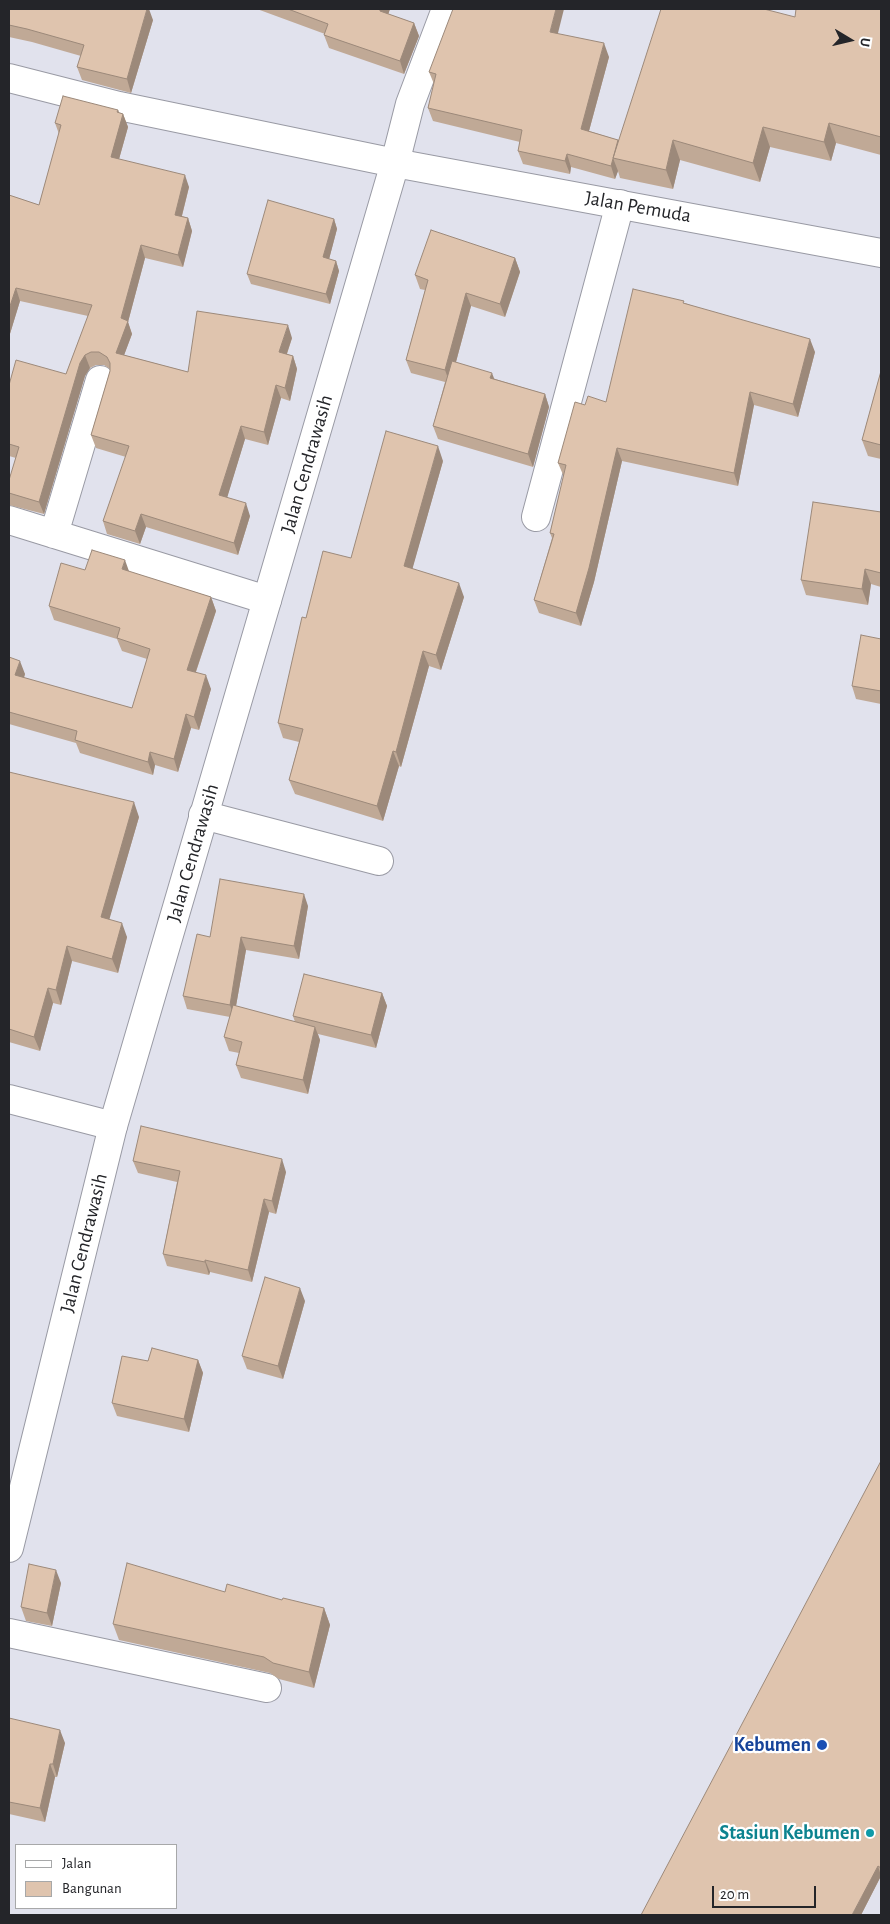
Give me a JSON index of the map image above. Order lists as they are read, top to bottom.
{
  "streets": {
    "main road": ["Jalan Pemuda", "Jalan Cendrawasih"]
  },
  "crossings": [
    ["Jalan Pemuda", "Jalan Cendrawasih"]
  ],
  "places": ["Kebumen", "Stasiun Kebumen"],
  "legend": ["Jalan", "Bangunan"],
  "scale_bar": "20 m",
  "north": "right"
}
